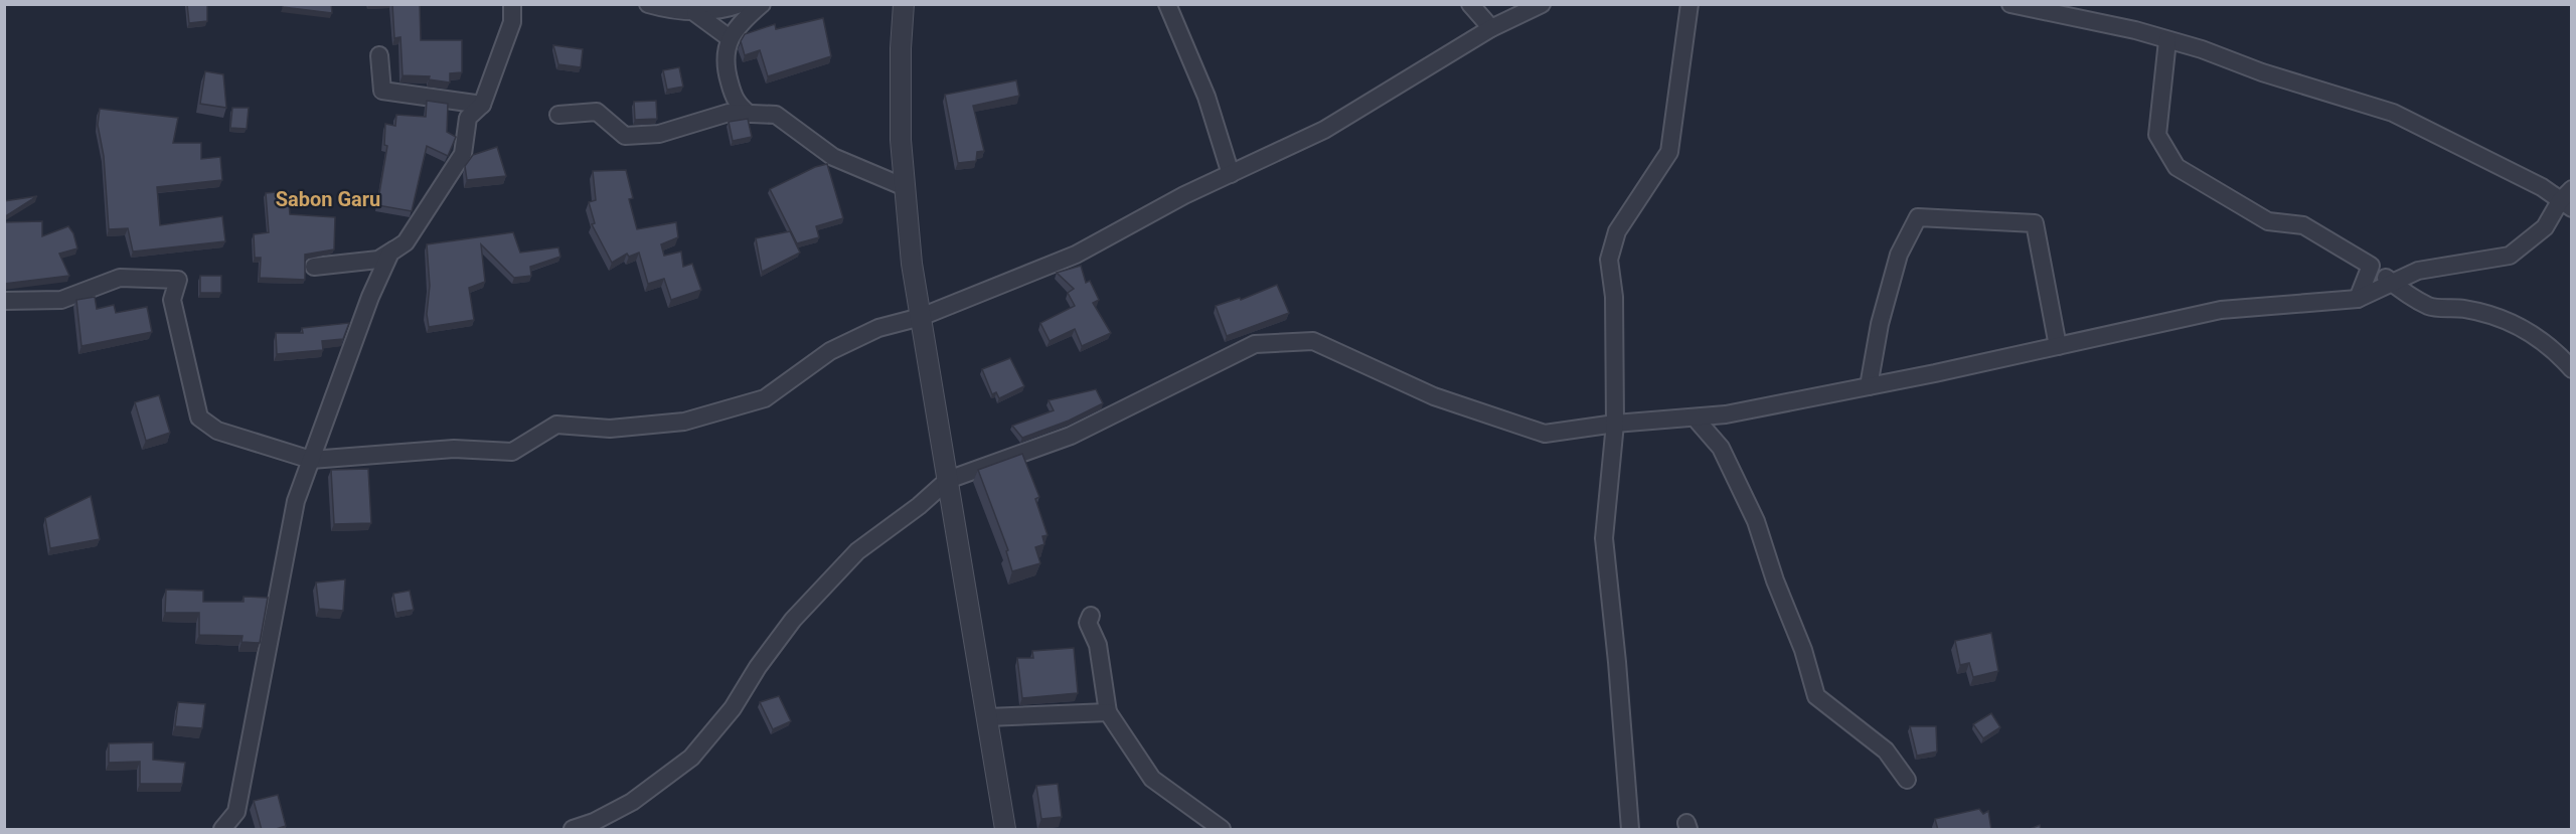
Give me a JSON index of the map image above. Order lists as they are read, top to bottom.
{
  "districts": ["Sabon Garu"]
}
